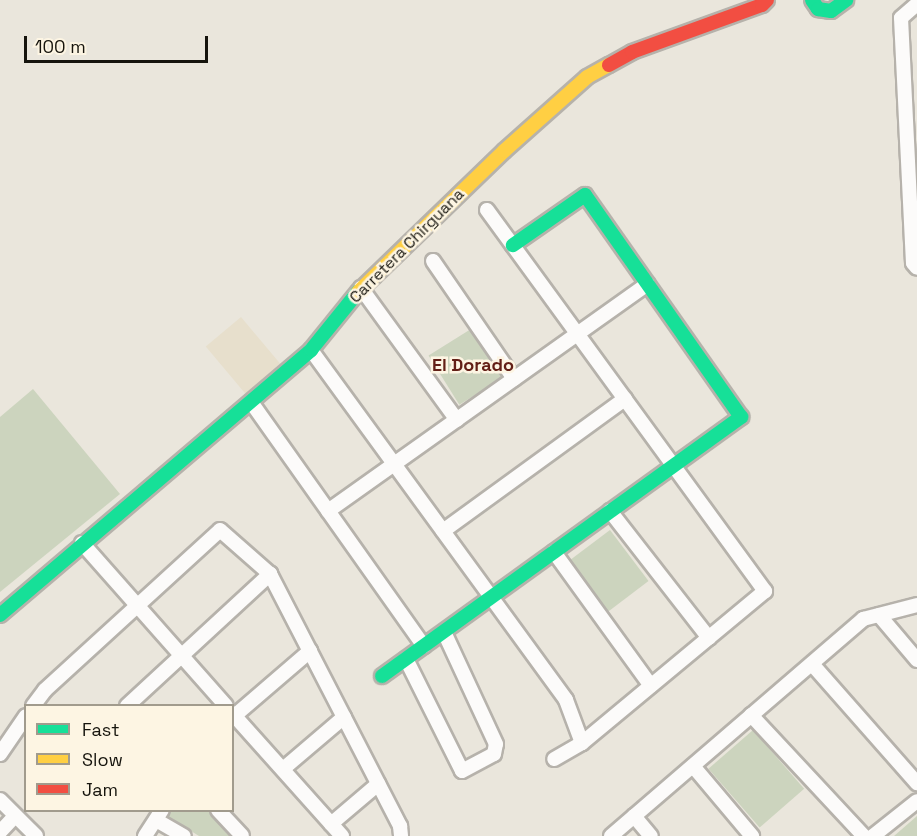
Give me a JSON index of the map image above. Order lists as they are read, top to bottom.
{
  "streets": {
    "street": ["Carretera Chirguana"]
  },
  "districts": ["El Dorado"],
  "legend": ["Fast", "Slow", "Jam"],
  "scale_bar": "100 m"
}
